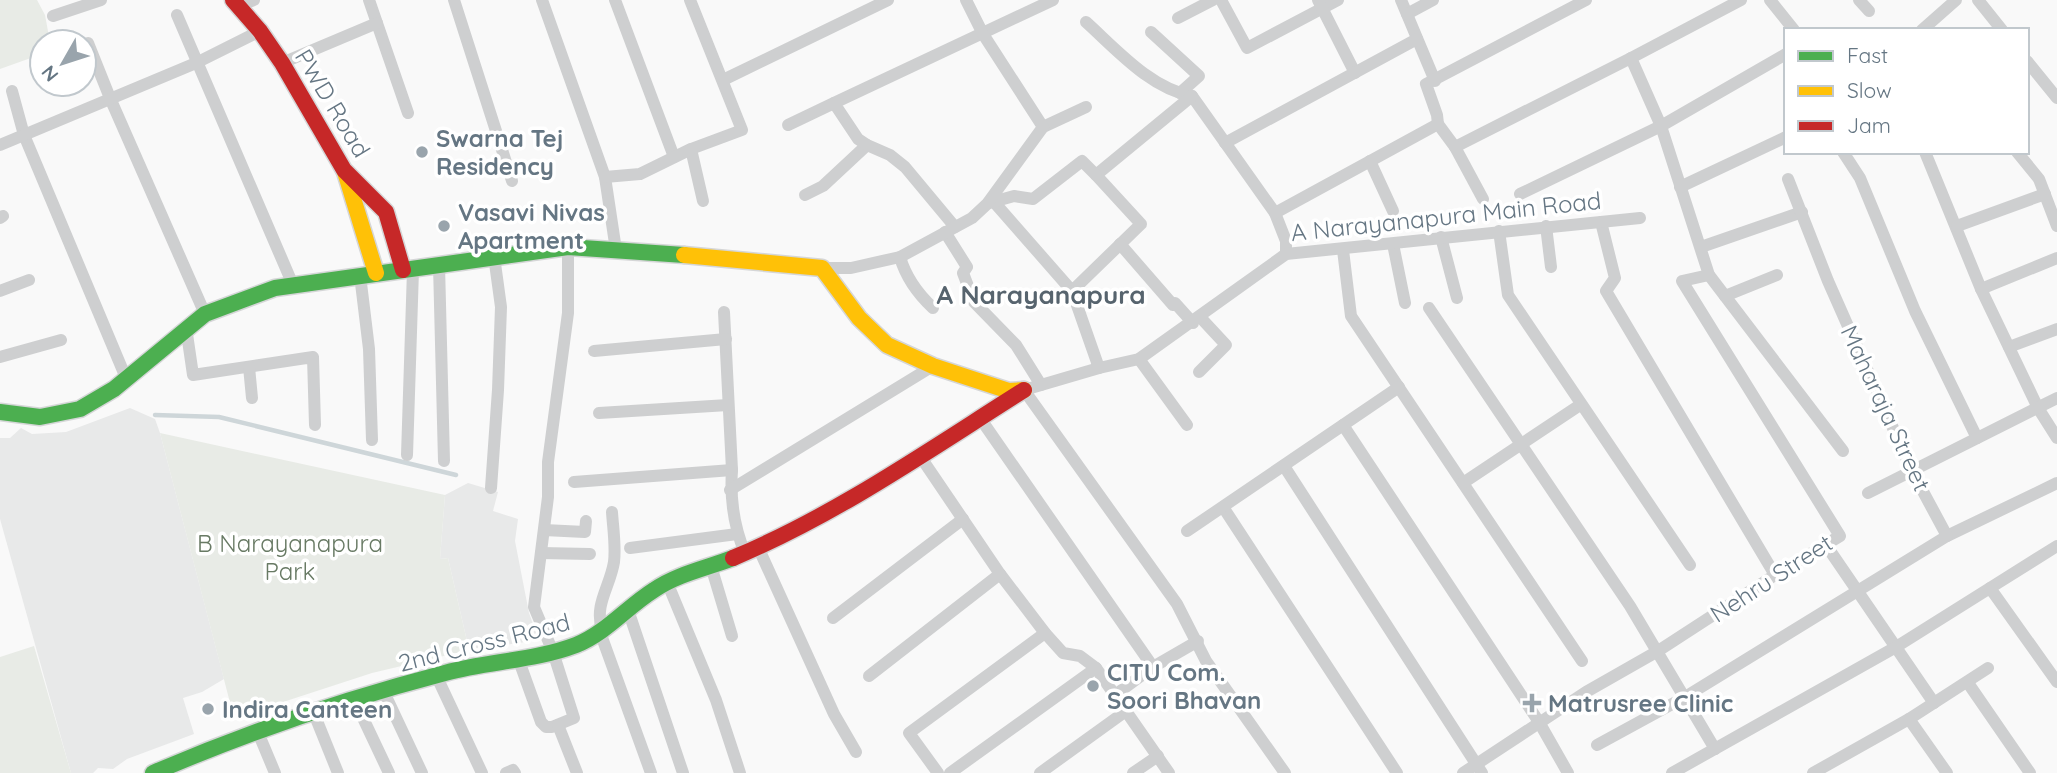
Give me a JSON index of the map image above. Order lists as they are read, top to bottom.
{
  "streets": {
    "street": [
      "PWD Road",
      "A Narayanapura Main Road",
      "Maharaja Street",
      "Nehru Street",
      "2nd Cross Road"
    ]
  },
  "crossings": [
    ["A Narayanapura Main Road", "2nd Cross Road"]
  ],
  "districts": ["A Narayanapura"],
  "parks": ["B Narayanapura Park"],
  "places": {
    "other": [
      "Swarna Tej Residency",
      "Vasavi Nivas Apartment",
      "CITU Com. Soori Bhavan",
      "Indira Canteen"
    ],
    "health": ["Matrusree Clinic"]
  },
  "legend": ["Fast", "Slow", "Jam"],
  "north": "bottom left"
}
